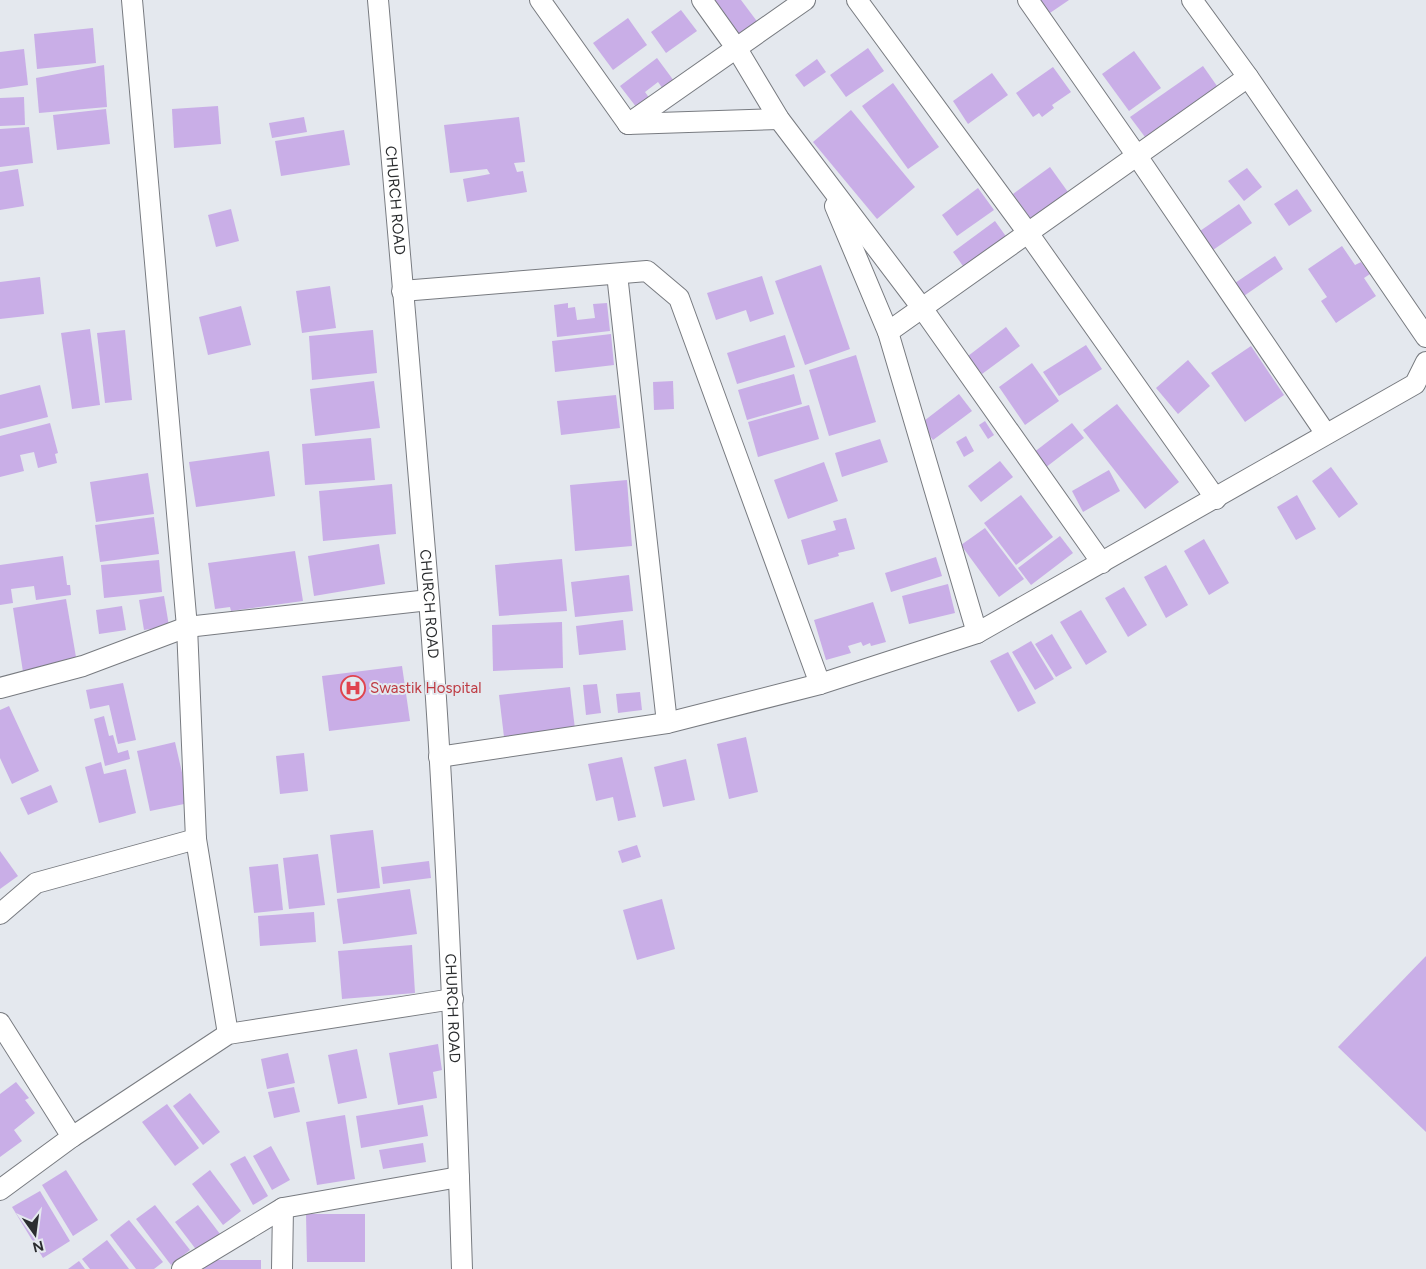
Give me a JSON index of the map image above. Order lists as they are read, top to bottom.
{
  "streets": {
    "street": ["CHURCH ROAD"]
  },
  "places": {
    "hospital": ["Swastik Hospital"]
  },
  "north": "bottom"
}
